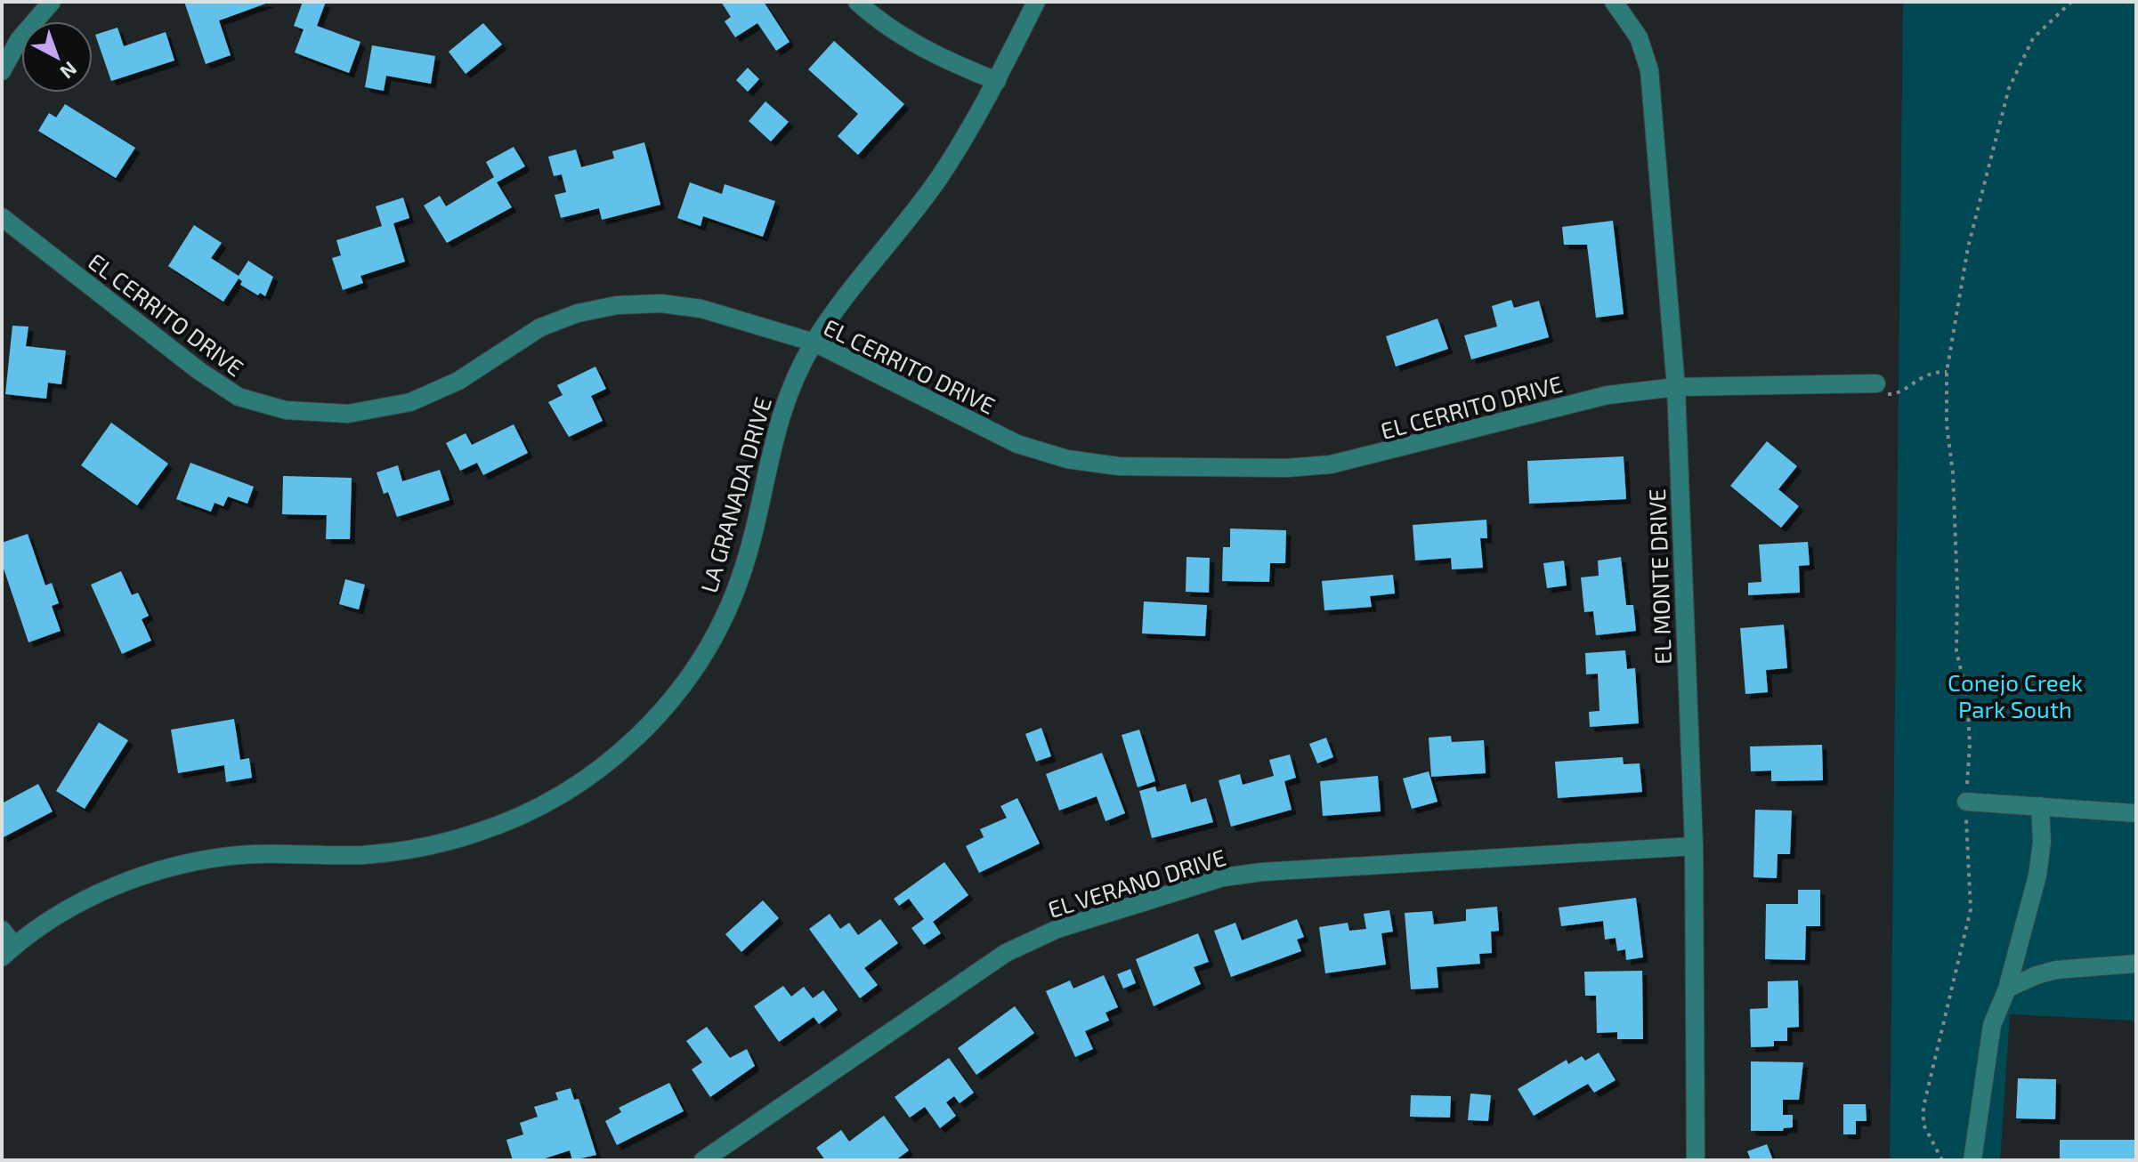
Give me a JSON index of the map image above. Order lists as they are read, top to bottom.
{
  "streets": {
    "street": [
      "EL CERRITO DRIVE",
      "LA GRANADA DRIVE",
      "EL MONTE DRIVE",
      "EL VERANO DRIVE"
    ]
  },
  "crossings": [
    ["EL CERRITO DRIVE", "LA GRANADA DRIVE"],
    ["EL CERRITO DRIVE", "EL MONTE DRIVE"],
    ["EL MONTE DRIVE", "EL VERANO DRIVE"]
  ],
  "parks": ["Conejo Creek Park South"],
  "north": "bottom right"
}
